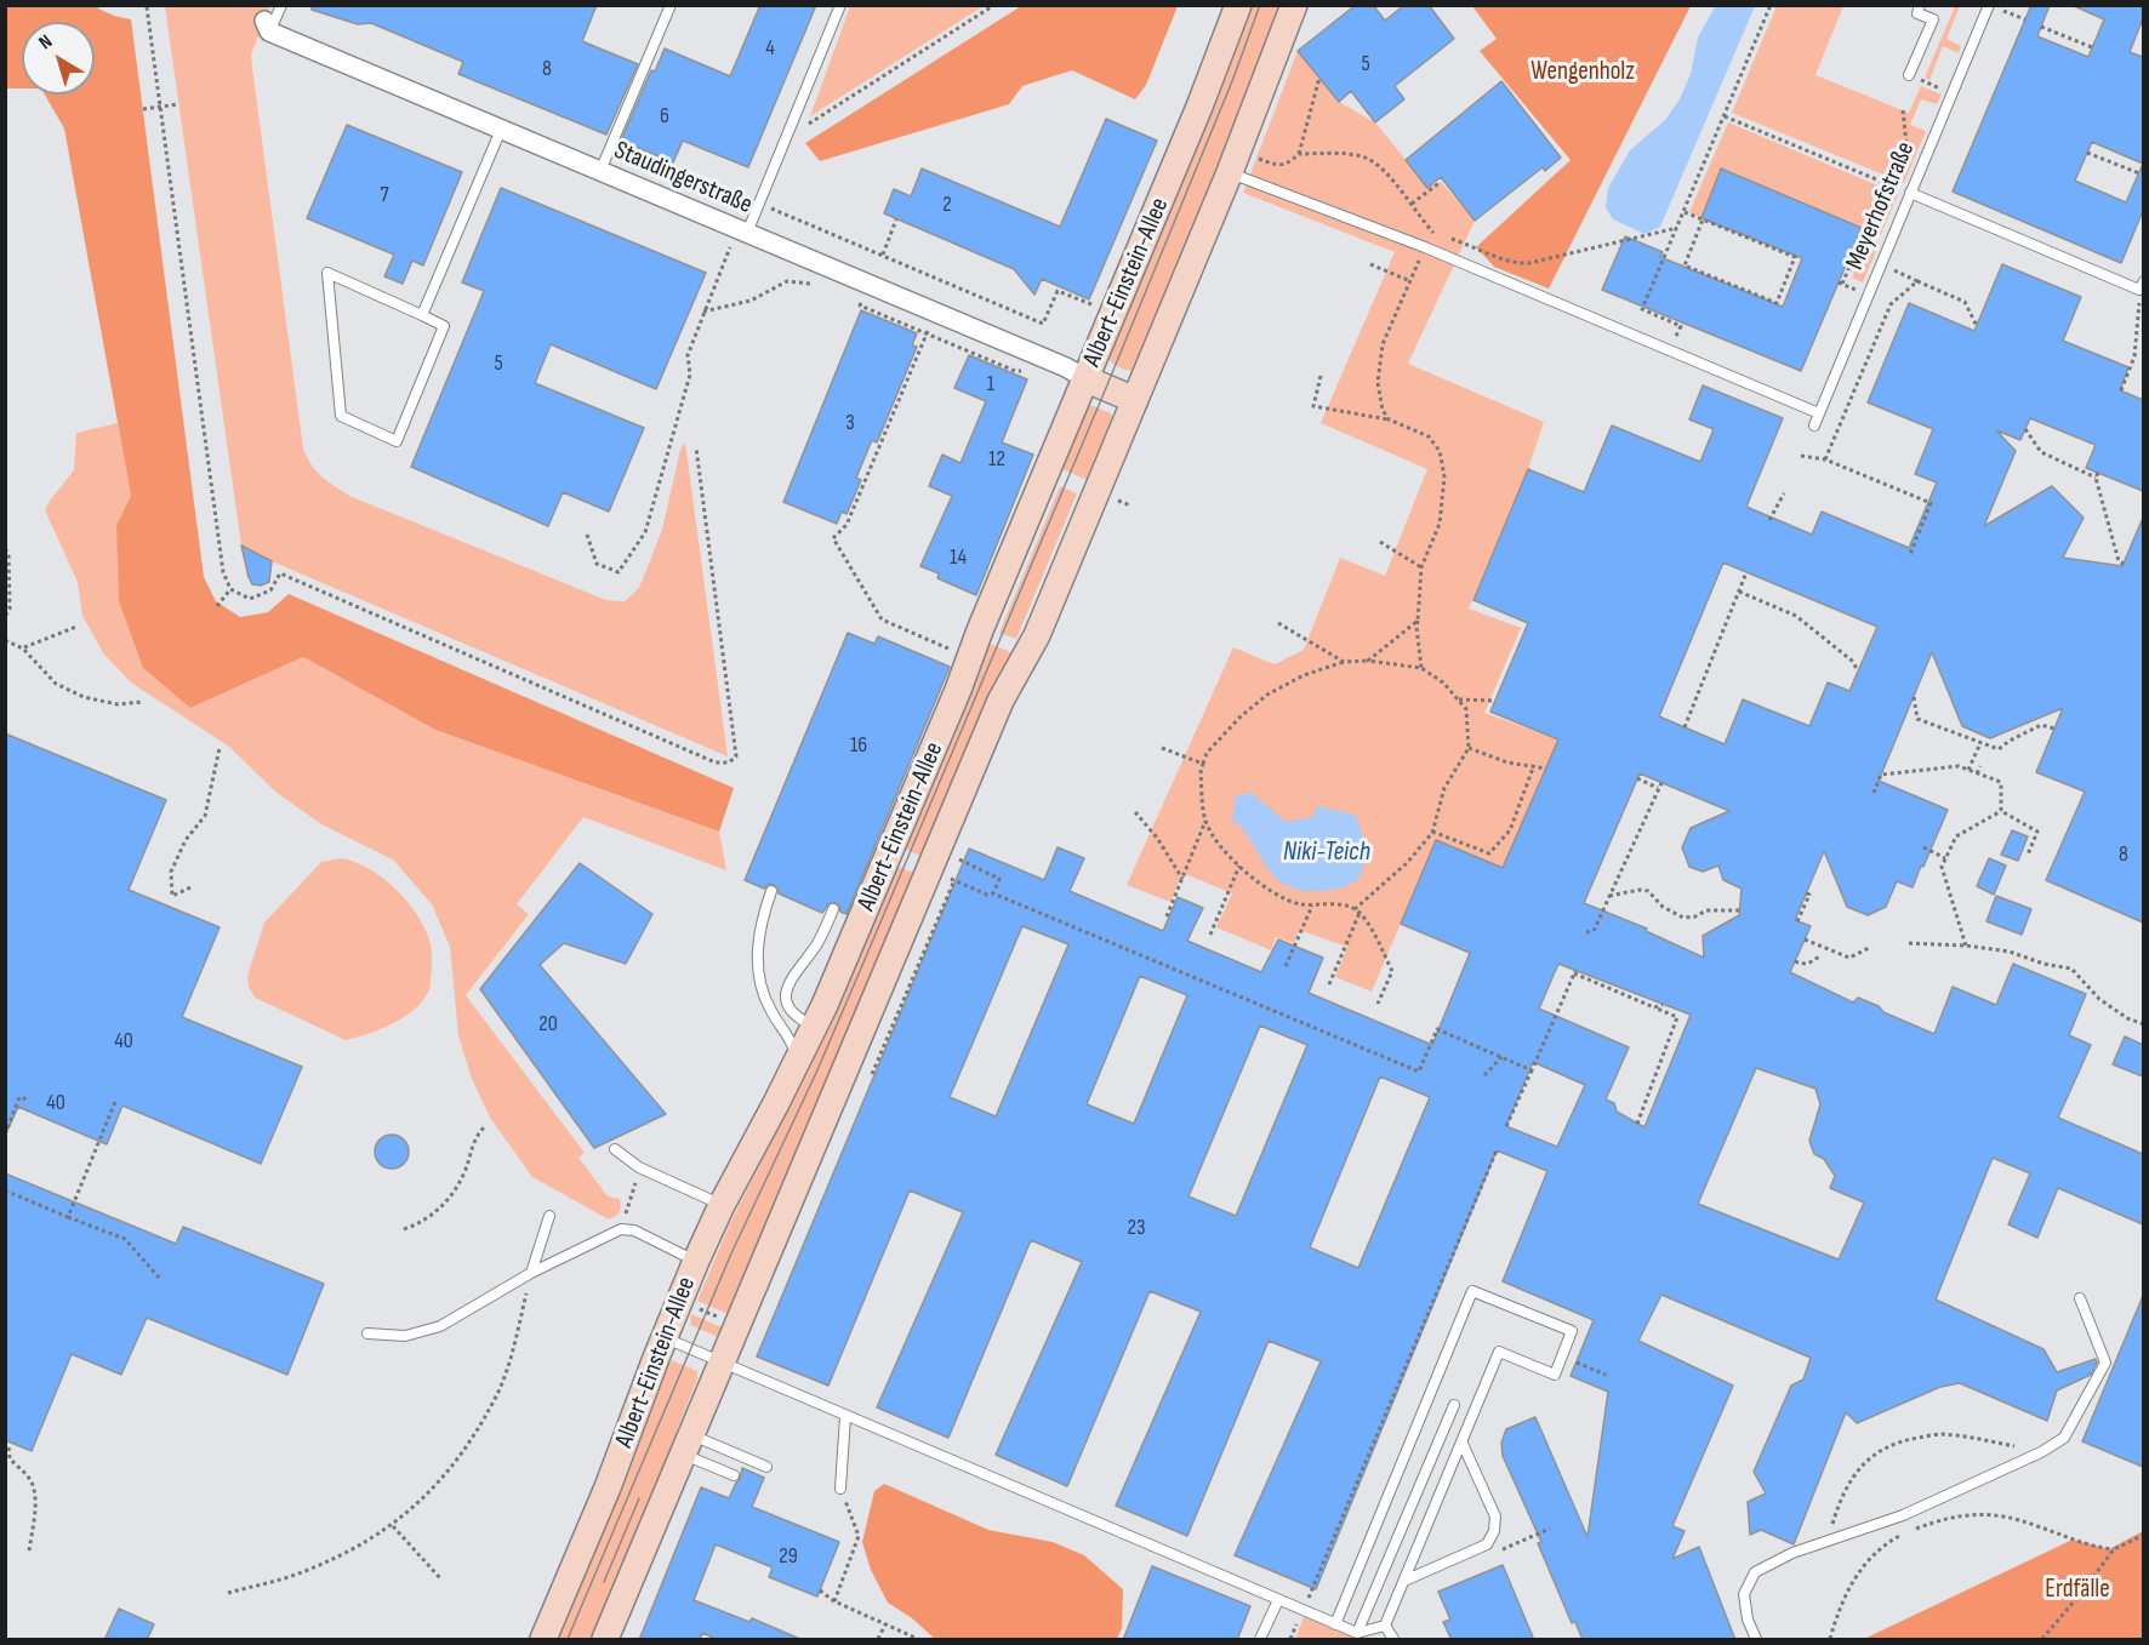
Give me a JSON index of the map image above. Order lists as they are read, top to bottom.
{
  "streets": {
    "street": ["Staudingerstraße", "Albert-Einstein-Allee"],
    "lane": ["Meyerhofstraße"]
  },
  "crossings": [
    ["Staudingerstraße", "Albert-Einstein-Allee"]
  ],
  "water": ["Niki-Teich"],
  "parks": ["Wengenholz", "Erdfälle"],
  "house_numbers": [
    "4",
    "5",
    "8",
    "6",
    "7",
    "2",
    "5",
    "1",
    "3",
    "12",
    "14",
    "16",
    "8",
    "20",
    "40",
    "40",
    "23",
    "29"
  ],
  "north": "top left"
}
